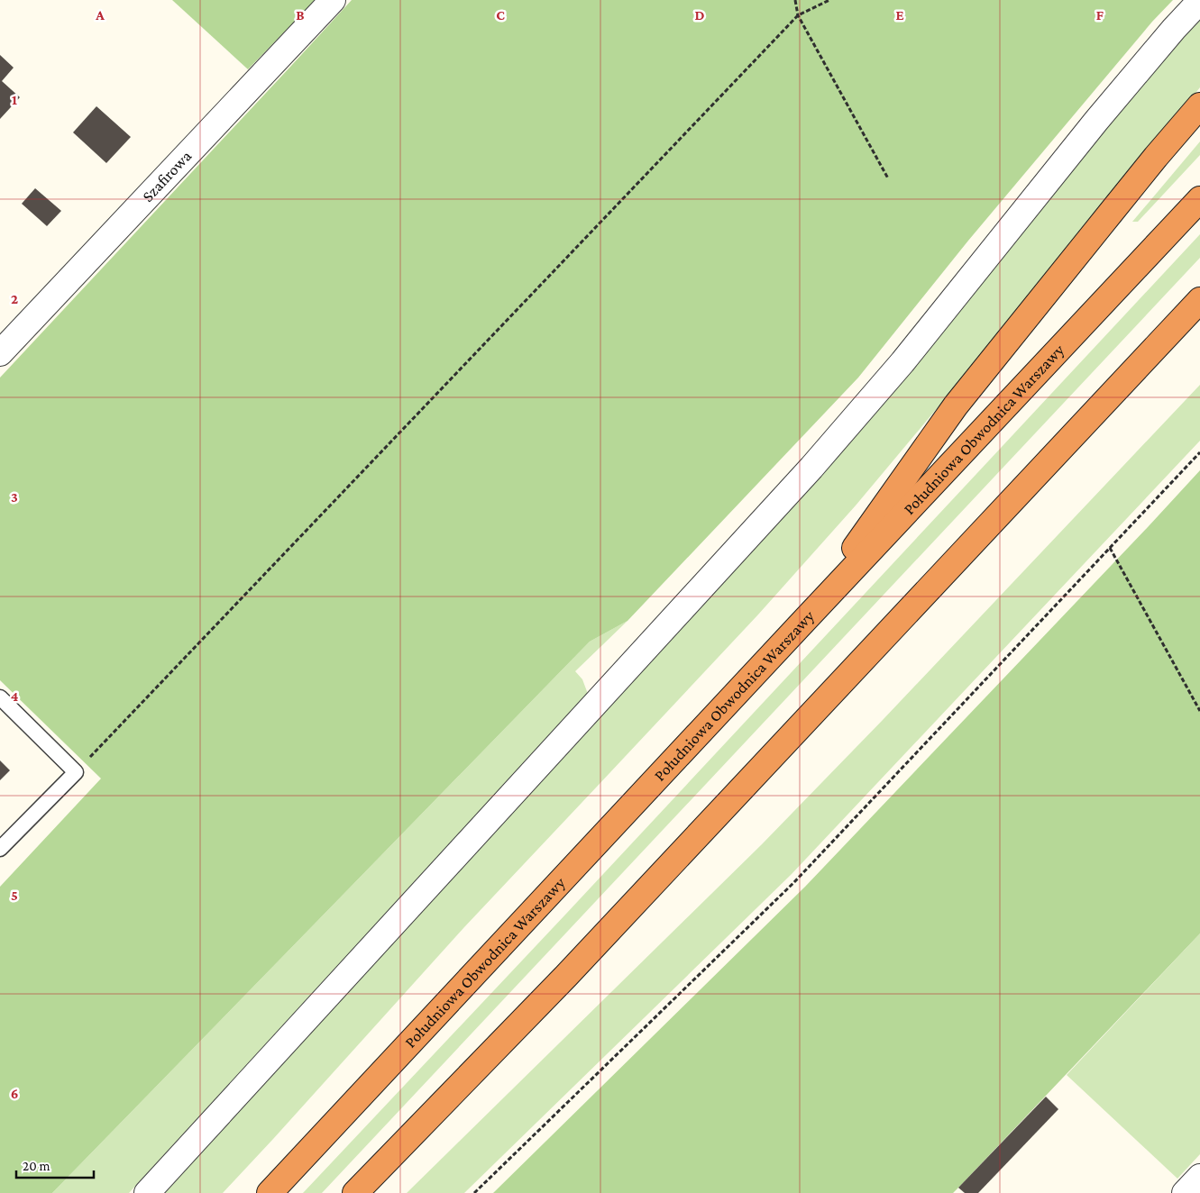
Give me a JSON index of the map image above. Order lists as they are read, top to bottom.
{
  "streets": {
    "highway": ["Południowa Obwodnica Warszawy"],
    "street": ["Szafirowa"]
  },
  "scale_bar": "20 m",
  "grid": {
    "columns": [
      "A",
      "B",
      "C",
      "D",
      "E",
      "F"
    ],
    "rows": [
      "1",
      "2",
      "3",
      "4",
      "5",
      "6"
    ]
  }
}
